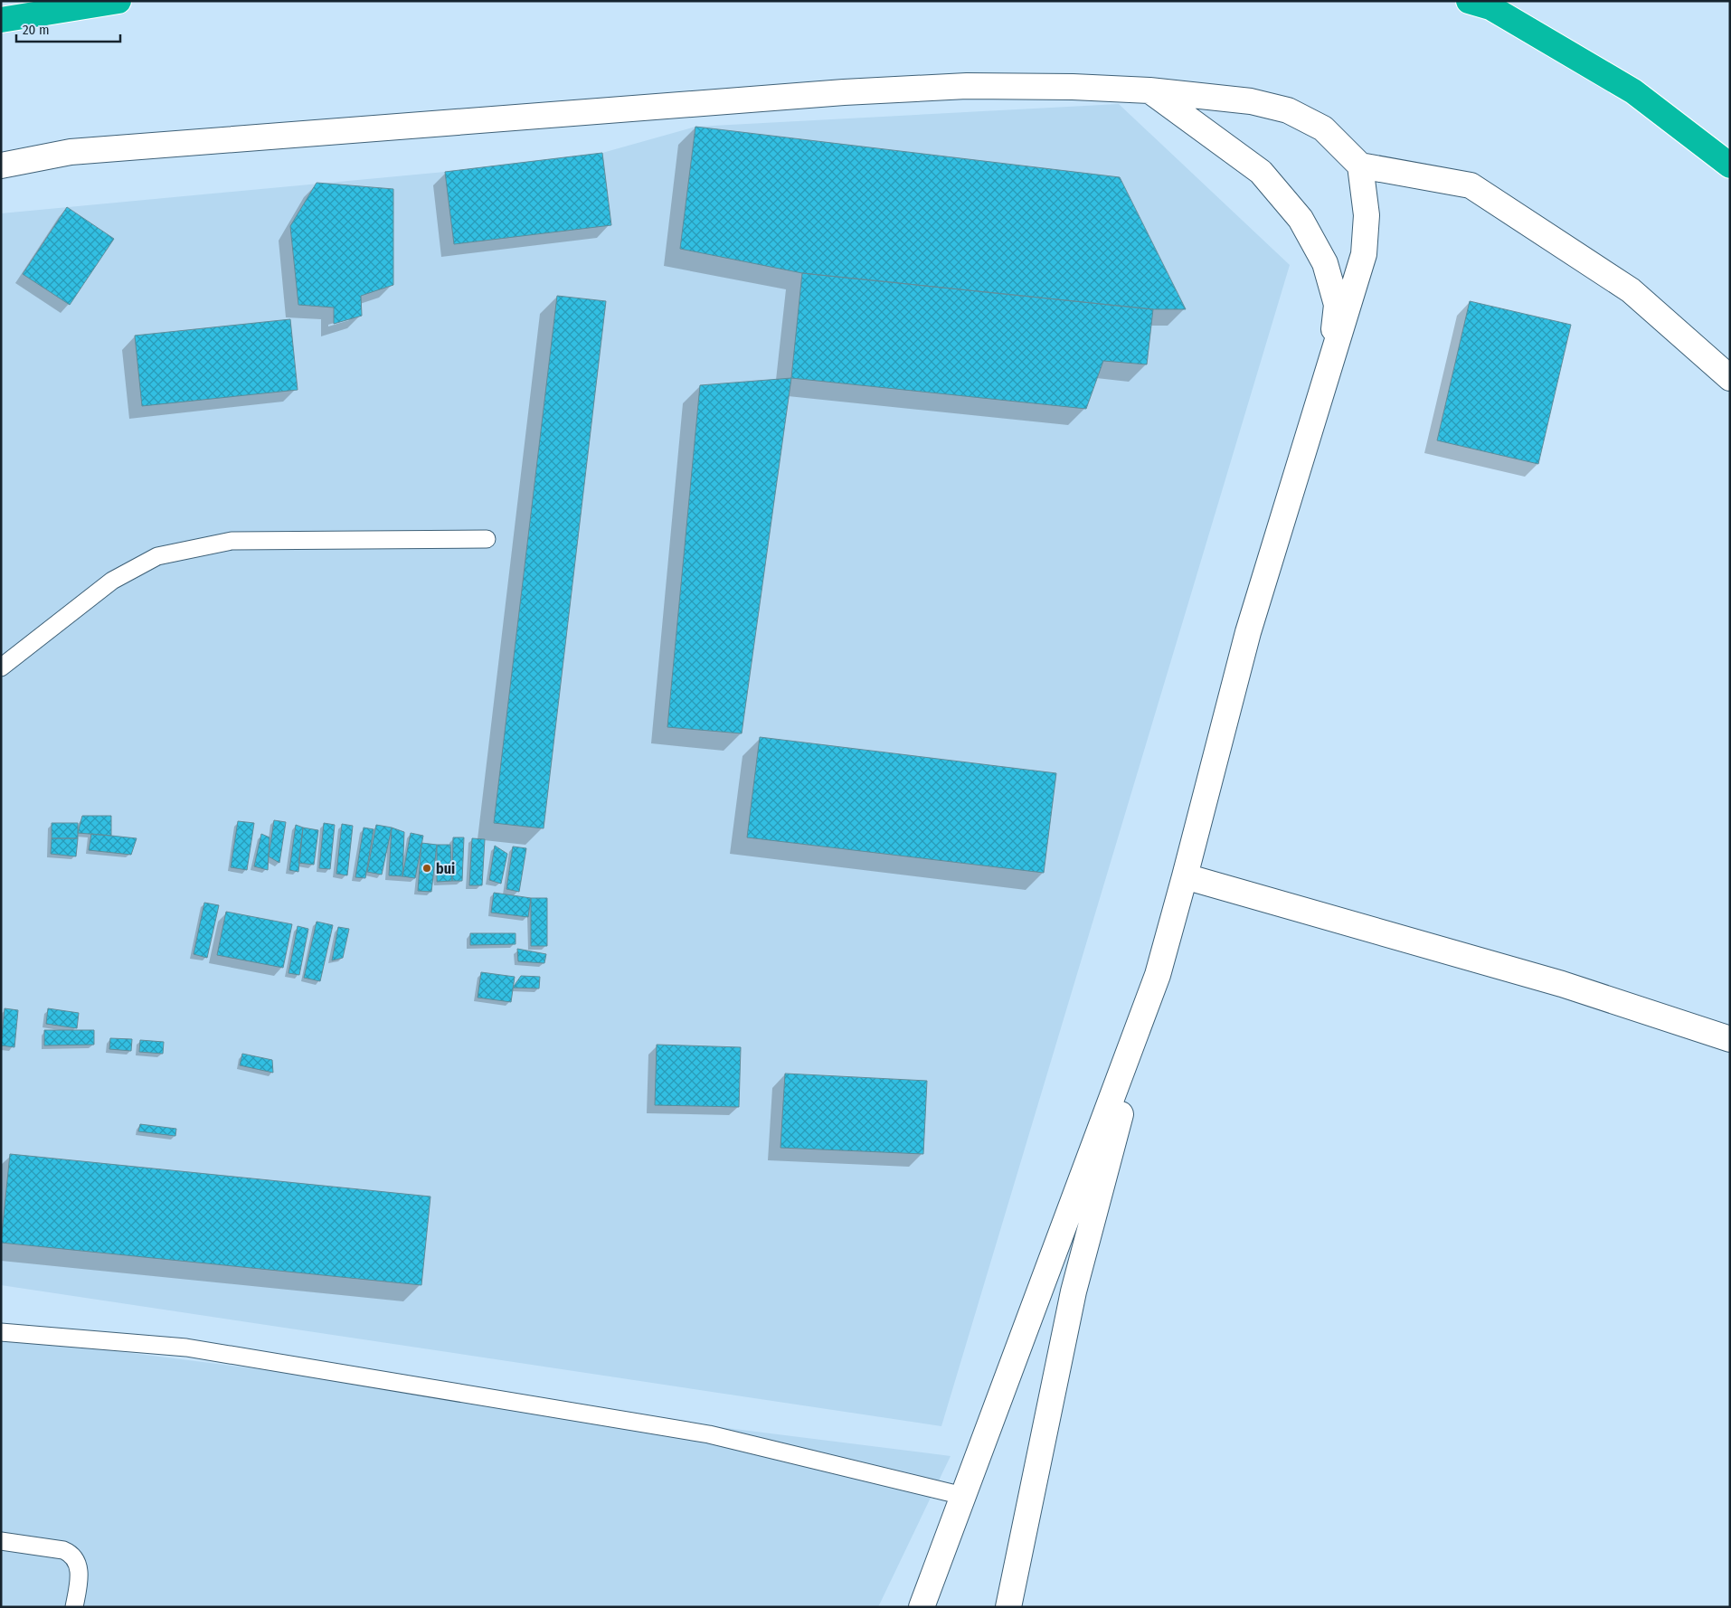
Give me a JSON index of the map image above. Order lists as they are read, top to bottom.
{
  "places": ["bui"],
  "scale_bar": "20 m"
}
